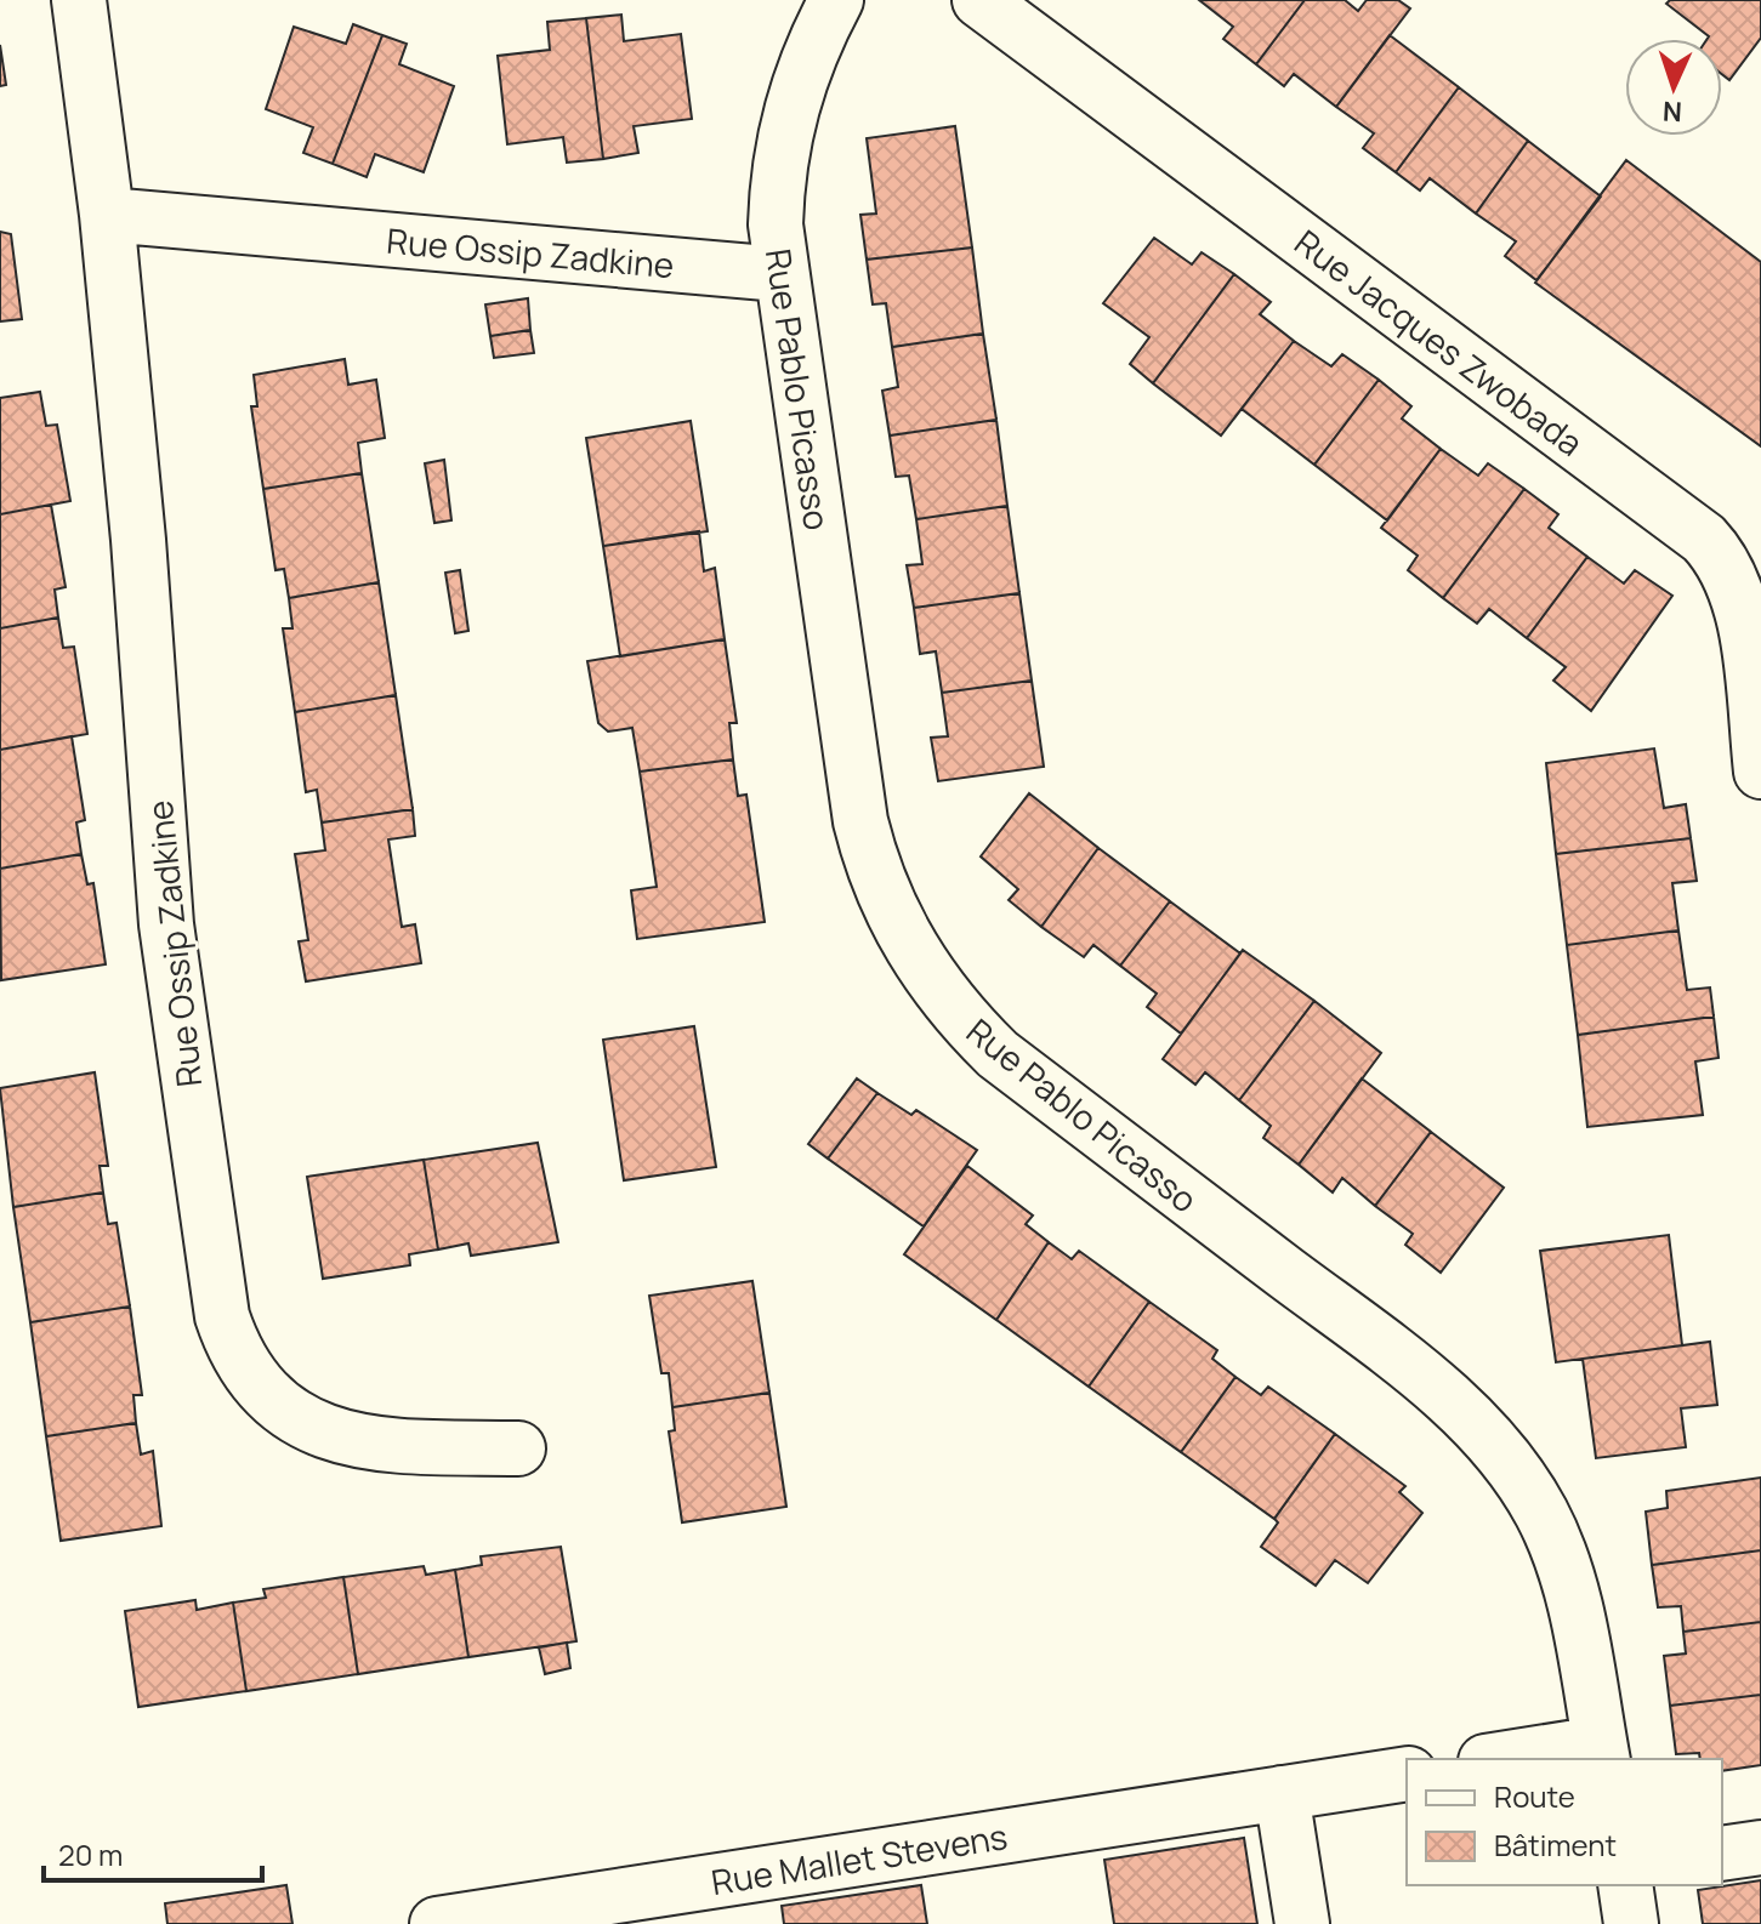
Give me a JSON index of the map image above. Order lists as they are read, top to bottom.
{
  "streets": {
    "street": [
      "Rue Ossip Zadkine",
      "Rue Jacques Zwobada",
      "Rue Pablo Picasso",
      "Rue Mallet Stevens"
    ]
  },
  "crossings": [
    ["Rue Ossip Zadkine", "Rue Pablo Picasso"]
  ],
  "legend": ["Route", "Bâtiment"],
  "scale_bar": "20 m",
  "north": "bottom"
}
